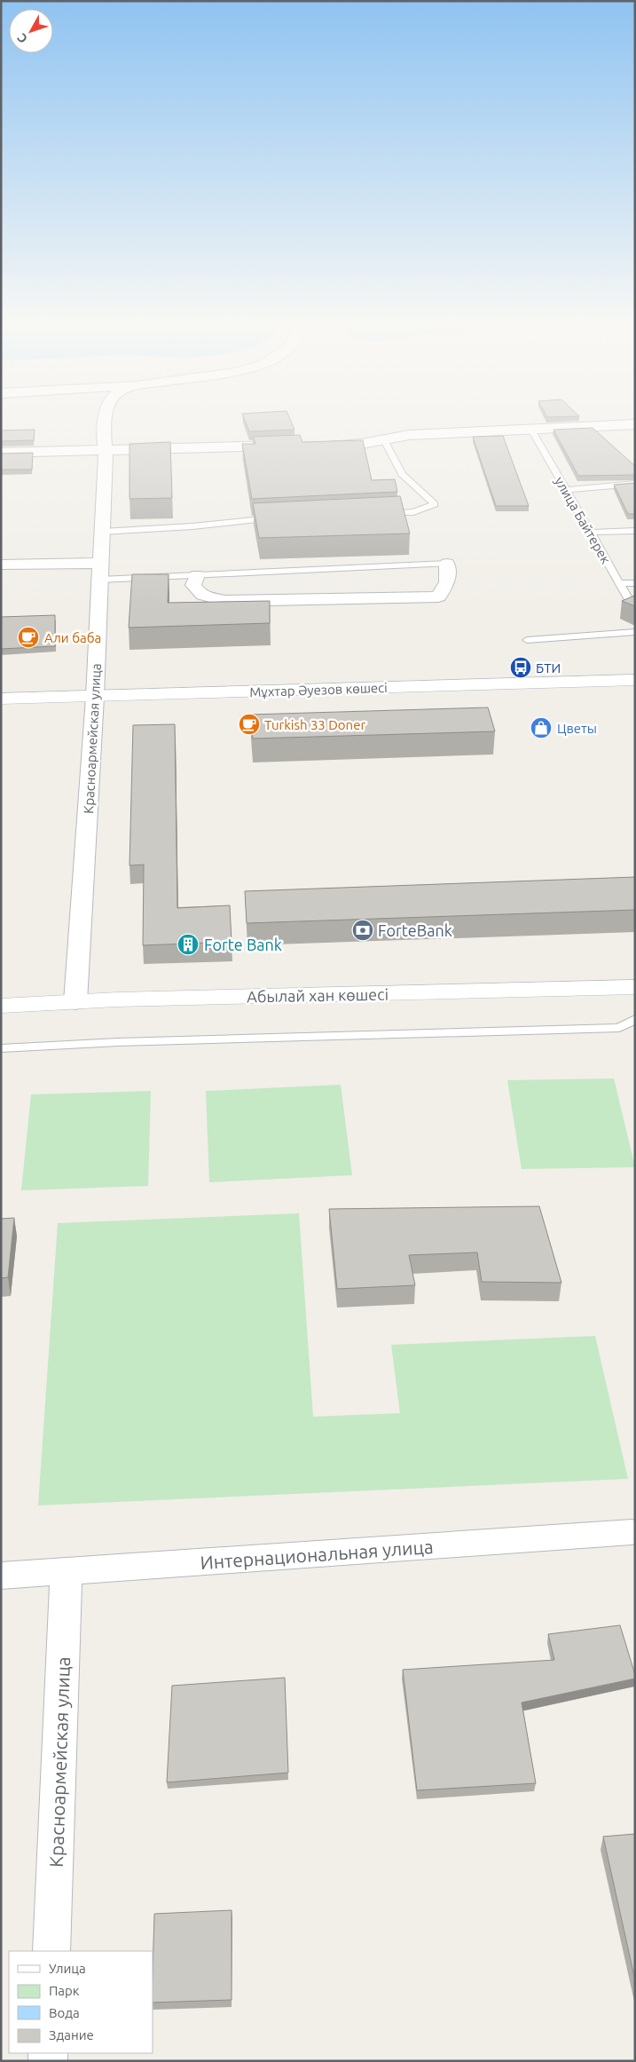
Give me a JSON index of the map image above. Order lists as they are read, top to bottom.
{
  "streets": {
    "main road": ["Мұхтар Әуезов көшесі", "Абылай хан көшесі"],
    "street": ["Красноармейская улица", "Интернациональная улица"],
    "lane": ["улица Байтерек"]
  },
  "crossings": [
    ["Мұхтар Әуезов көшесі", "Красноармейская улица"],
    ["Красноармейская улица", "Абылай хан көшесі"],
    ["Красноармейская улица", "Интернациональная улица"]
  ],
  "places": {
    "cafe": ["Али баба", "Turkish 33 Doner"],
    "bus stop": ["БТИ"],
    "shop": ["Цветы"],
    "bank": ["ForteBank"],
    "building": ["Forte Bank"]
  },
  "legend": [
    "Улица",
    "Парк",
    "Вода",
    "Здание"
  ],
  "north": "bottom left"
}
